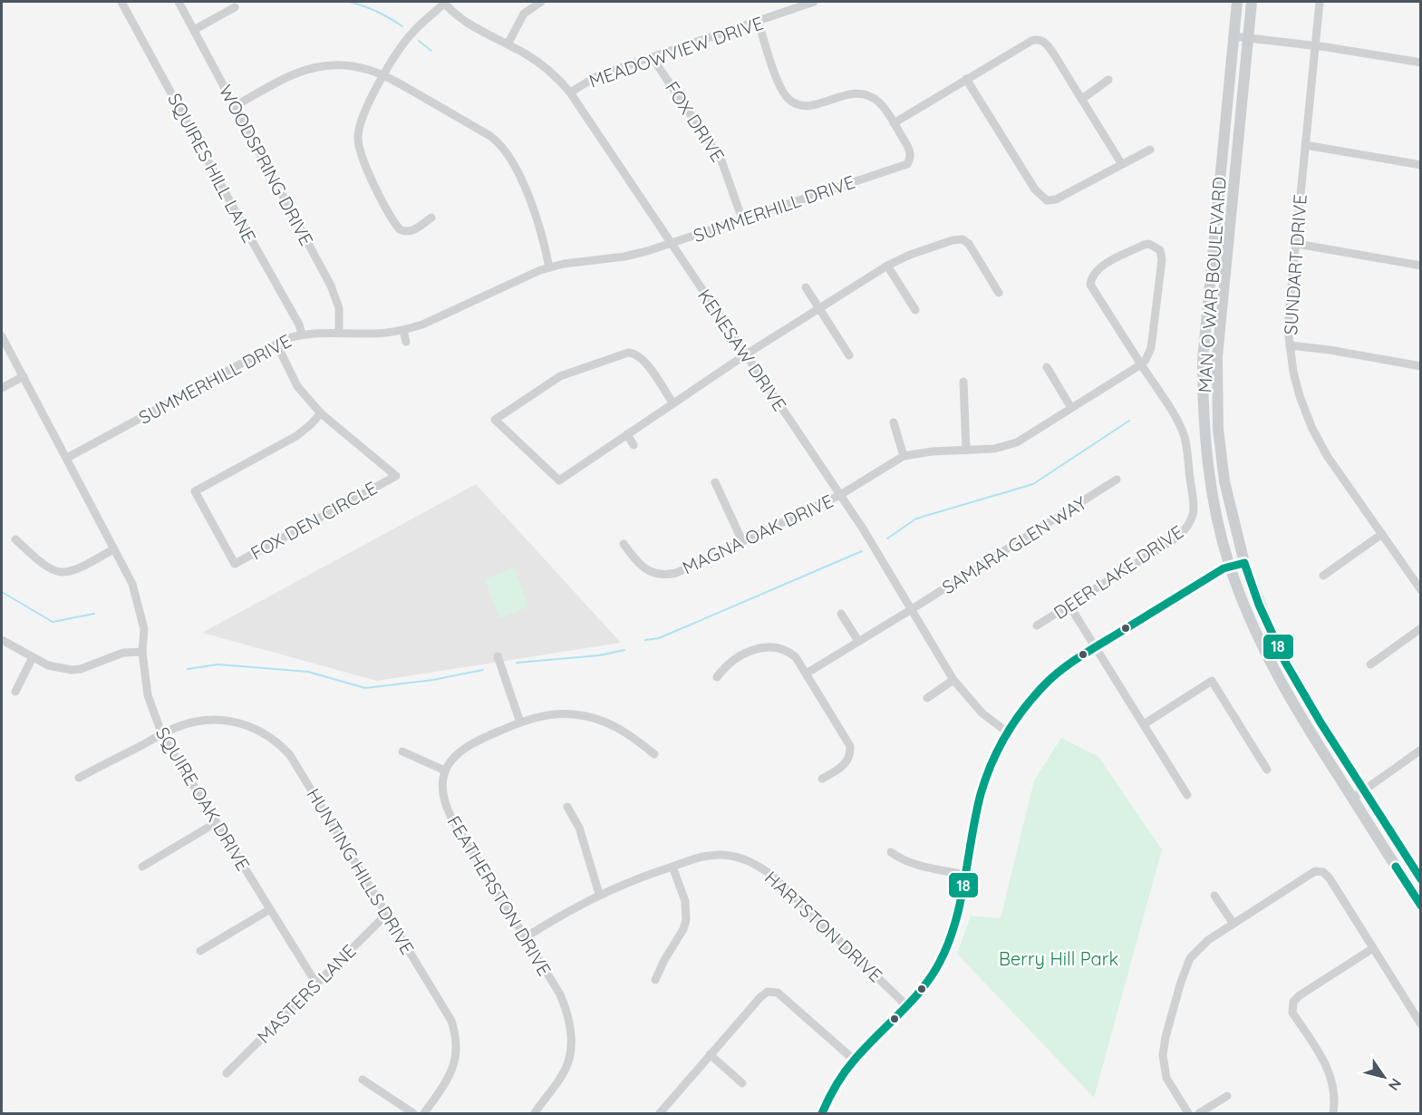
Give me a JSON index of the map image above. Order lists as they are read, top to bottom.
{
  "streets": {
    "main road": ["MAN O WAR BOULEVARD"],
    "street": [
      "MEADOWVIEW DRIVE",
      "FOX DRIVE",
      "WOODSPRING DRIVE",
      "SQUIRES HILL LANE",
      "SUMMERHILL DRIVE",
      "SUNDART DRIVE",
      "KENESAW DRIVE",
      "FOX DEN CIRCLE",
      "MAGNA OAK DRIVE",
      "SAMARA GLEN WAY",
      "DEER LAKE DRIVE",
      "SQUIRE OAK DRIVE",
      "HUNTING HILLS DRIVE",
      "FEATHERSTON DRIVE",
      "HARTSTON DRIVE",
      "MASTERS LANE"
    ]
  },
  "crossings": [
    ["MEADOWVIEW DRIVE", "FOX DRIVE"],
    ["MEADOWVIEW DRIVE", "SUMMERHILL DRIVE"],
    ["MEADOWVIEW DRIVE", "KENESAW DRIVE"],
    ["FOX DRIVE", "SUMMERHILL DRIVE"],
    ["WOODSPRING DRIVE", "SUMMERHILL DRIVE"],
    ["SQUIRES HILL LANE", "SUMMERHILL DRIVE"],
    ["SUMMERHILL DRIVE", "KENESAW DRIVE"],
    ["SUMMERHILL DRIVE", "FOX DEN CIRCLE"],
    ["SUMMERHILL DRIVE", "SQUIRE OAK DRIVE"],
    ["KENESAW DRIVE", "MAGNA OAK DRIVE"],
    ["KENESAW DRIVE", "SAMARA GLEN WAY"],
    ["SQUIRE OAK DRIVE", "HUNTING HILLS DRIVE"],
    ["SQUIRE OAK DRIVE", "MASTERS LANE"],
    ["HUNTING HILLS DRIVE", "MASTERS LANE"],
    ["FEATHERSTON DRIVE", "HARTSTON DRIVE"]
  ],
  "parks": ["Berry Hill Park"],
  "lines": ["transit line 18"],
  "north": "bottom right"
}
